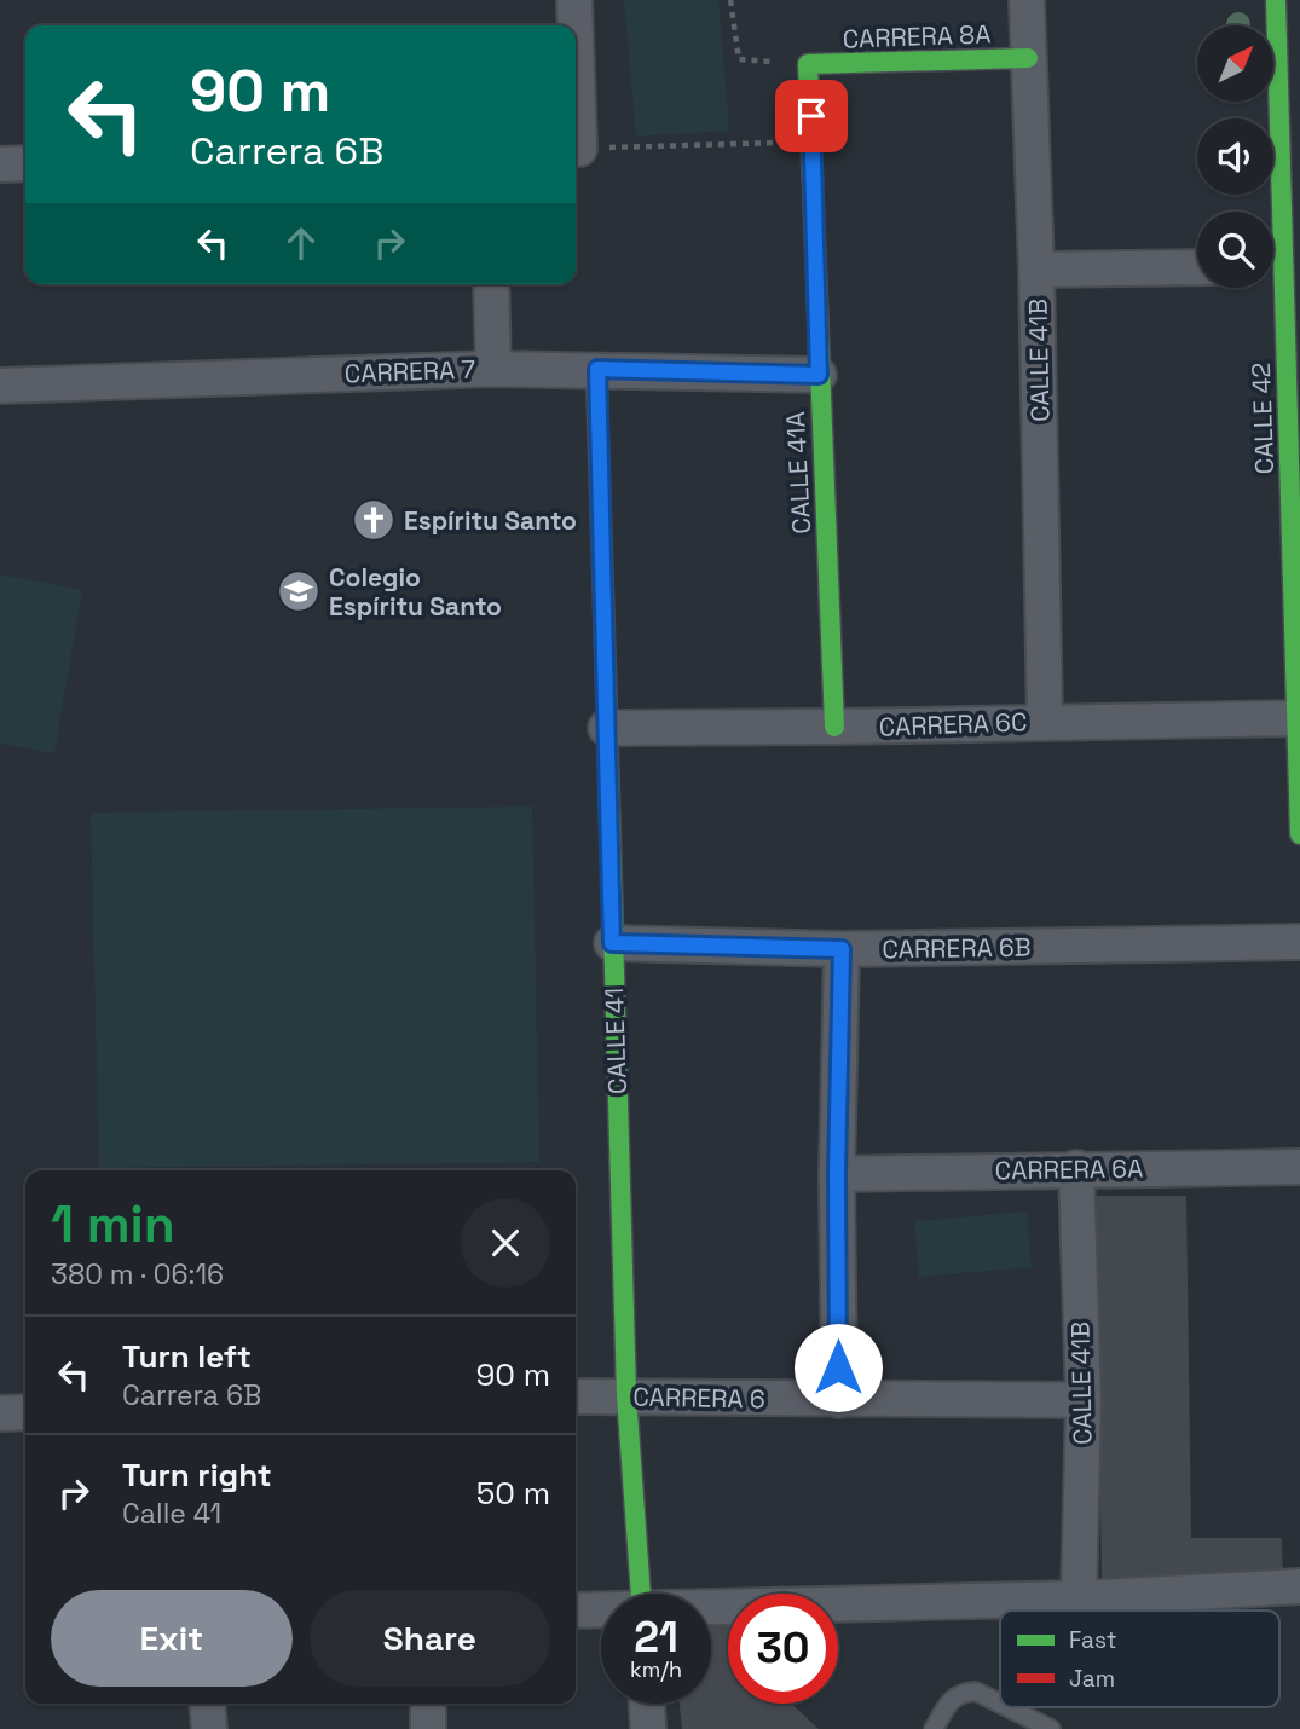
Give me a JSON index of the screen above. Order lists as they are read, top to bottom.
{
  "streets": {
    "street": [
      "CARRERA 8A",
      "CALLE 41B",
      "CARRERA 7",
      "CALLE 42",
      "CALLE 41A",
      "CARRERA 6C",
      "CARRERA 6B",
      "CALLE 41",
      "CARRERA 6A",
      "CARRERA 6"
    ]
  },
  "crossings": [
    ["CARRERA 8A", "CALLE 41B"],
    ["CARRERA 8A", "CALLE 41A"],
    ["CALLE 41B", "CARRERA 6C"],
    ["CALLE 41B", "CARRERA 6A"],
    ["CALLE 41B", "CARRERA 6"],
    ["CARRERA 7", "CALLE 41A"],
    ["CARRERA 7", "CALLE 41"],
    ["CALLE 42", "CARRERA 6C"],
    ["CALLE 41A", "CARRERA 6C"],
    ["CARRERA 6C", "CALLE 41"],
    ["CARRERA 6B", "CALLE 41"],
    ["CALLE 41", "CARRERA 6"]
  ],
  "places": {
    "church": ["Espíritu Santo"],
    "school or university": ["Colegio Espíritu Santo"]
  },
  "legend": ["Fast", "Jam"],
  "north": "top right",
  "page": {
    "turn": ["90 m", "Carrera 6B"],
    "heading": ["1 min", "380 m · 06:16"],
    "list": [
      {
        "name": "Turn left",
        "note": "Carrera 6B",
        "value": "90 m"
      },
      {
        "name": "Turn right",
        "note": "Calle 41",
        "value": "50 m"
      }
    ],
    "buttons": ["Exit", "Share"],
    "speed": "21 km/h",
    "limit": "30"
  }
}
